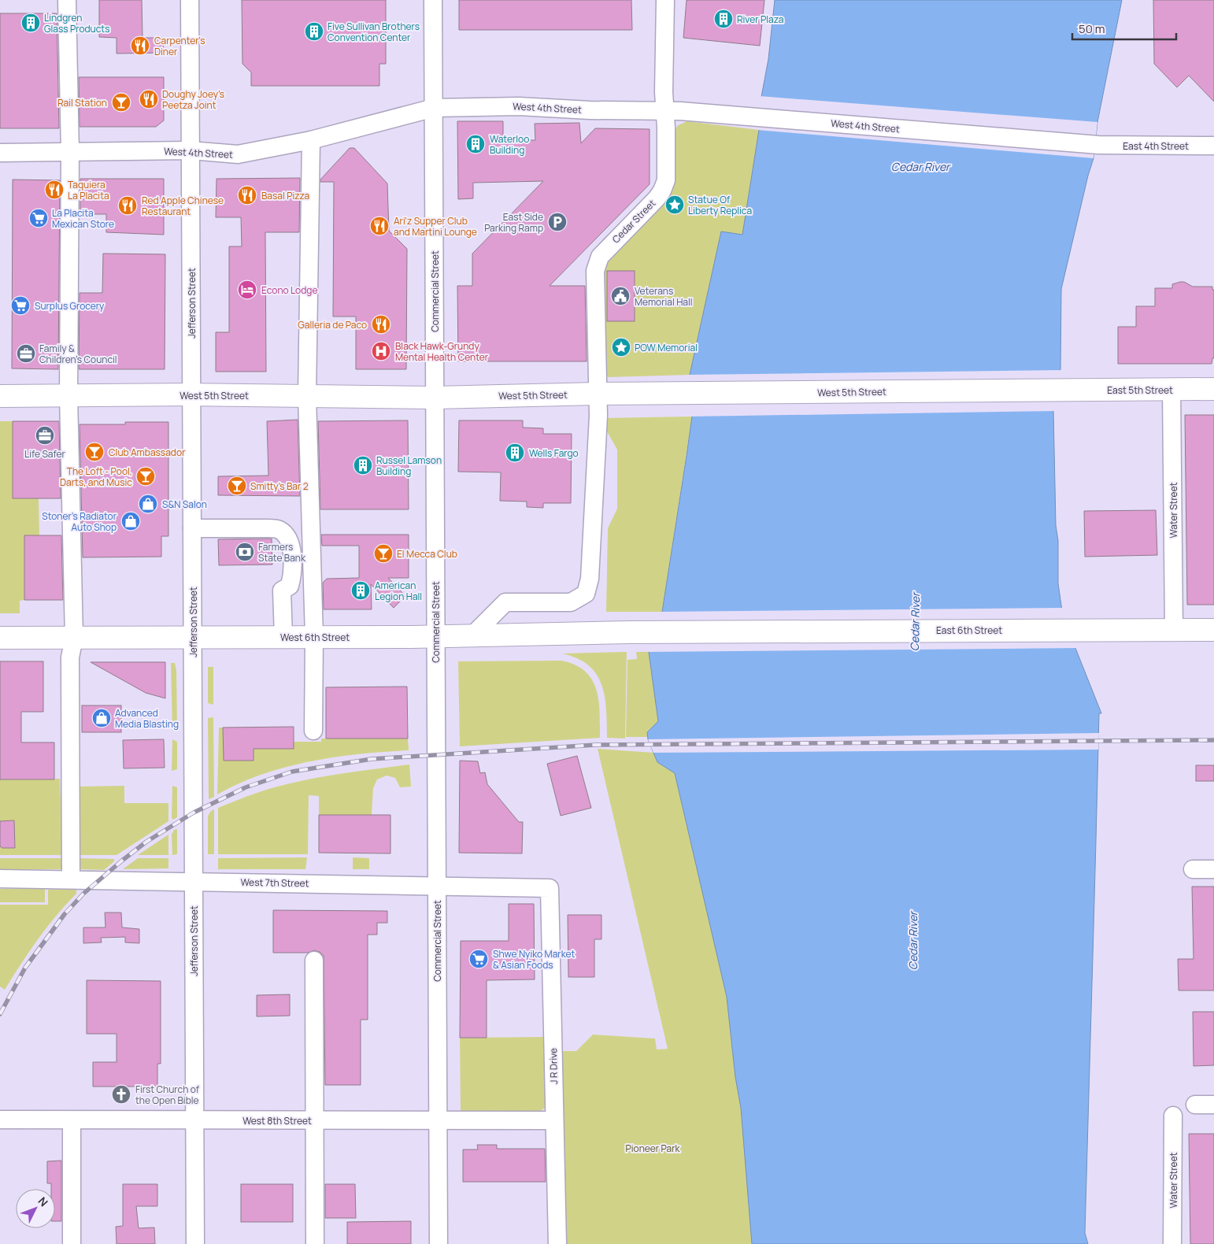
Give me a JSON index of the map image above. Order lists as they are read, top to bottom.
{
  "streets": {
    "main road": [
      "East 5th Street",
      "West 5th Street",
      "East 6th Street",
      "West 6th Street"
    ],
    "street": [
      "West 4th Street",
      "East 4th Street",
      "Cedar Street",
      "Commercial Street",
      "Jefferson Street",
      "Water Street",
      "West 7th Street",
      "J R Drive",
      "West 8th Street"
    ]
  },
  "crossings": [
    ["West 4th Street", "East 4th Street"],
    ["West 4th Street", "Cedar Street"],
    ["West 4th Street", "Commercial Street"],
    ["West 4th Street", "Jefferson Street"],
    ["Cedar Street", "West 5th Street"],
    ["Cedar Street", "West 6th Street"],
    ["Commercial Street", "West 5th Street"],
    ["Commercial Street", "West 6th Street"],
    ["Commercial Street", "West 7th Street"],
    ["Commercial Street", "West 8th Street"],
    ["Jefferson Street", "West 5th Street"],
    ["Jefferson Street", "West 6th Street"],
    ["Jefferson Street", "West 7th Street"],
    ["Jefferson Street", "West 8th Street"],
    ["East 5th Street", "West 5th Street"],
    ["East 5th Street", "Water Street"],
    ["Water Street", "East 6th Street"],
    ["East 6th Street", "West 6th Street"],
    ["West 7th Street", "J R Drive"],
    ["J R Drive", "West 8th Street"]
  ],
  "water": ["Cedar River"],
  "parks": ["Pioneer Park"],
  "places": {
    "building": [
      "River Plaza",
      "Lindgren Glass Products",
      "Five Sullivan Brothers Convention Center",
      "Waterloo Building",
      "Wells Fargo",
      "Russel Lamson Building",
      "American Legion Hall"
    ],
    "restaurant": [
      "Carpenter's Diner",
      "Doughy Joey's Peetza Joint",
      "Taquiera La Placita",
      "Basal Pizza",
      "Red Apple Chinese Restaurant",
      "Ari'z Supper Club and Martini Lounge",
      "Galleria de Paco"
    ],
    "bar": [
      "Rail Station",
      "Club Ambassador",
      "The Loft - Pool, Darts, and Music",
      "Smitty's Bar 2",
      "El Mecca Club"
    ],
    "place": ["Statue Of Liberty Replica", "POW Memorial"],
    "supermarket": ["La Placita Mexican Store", "Surplus Grocery", "Shwe Nyiko Market & Asian Foods"],
    "parking": ["East Side Parking Ramp"],
    "hotel": ["Econo Lodge"],
    "public building": ["Veterans Memorial Hall"],
    "hospital": ["Black Hawk-Grundy Mental Health Center"],
    "office": ["Family & Children's Council", "Life Safer"],
    "shop": ["S&N Salon", "Stoner's Radiator Auto Shop", "Advanced Media Blasting"],
    "bank": ["Farmers State Bank"],
    "church": ["First Church of the Open Bible"]
  },
  "scale_bar": "50 m",
  "north": "top right"
}
